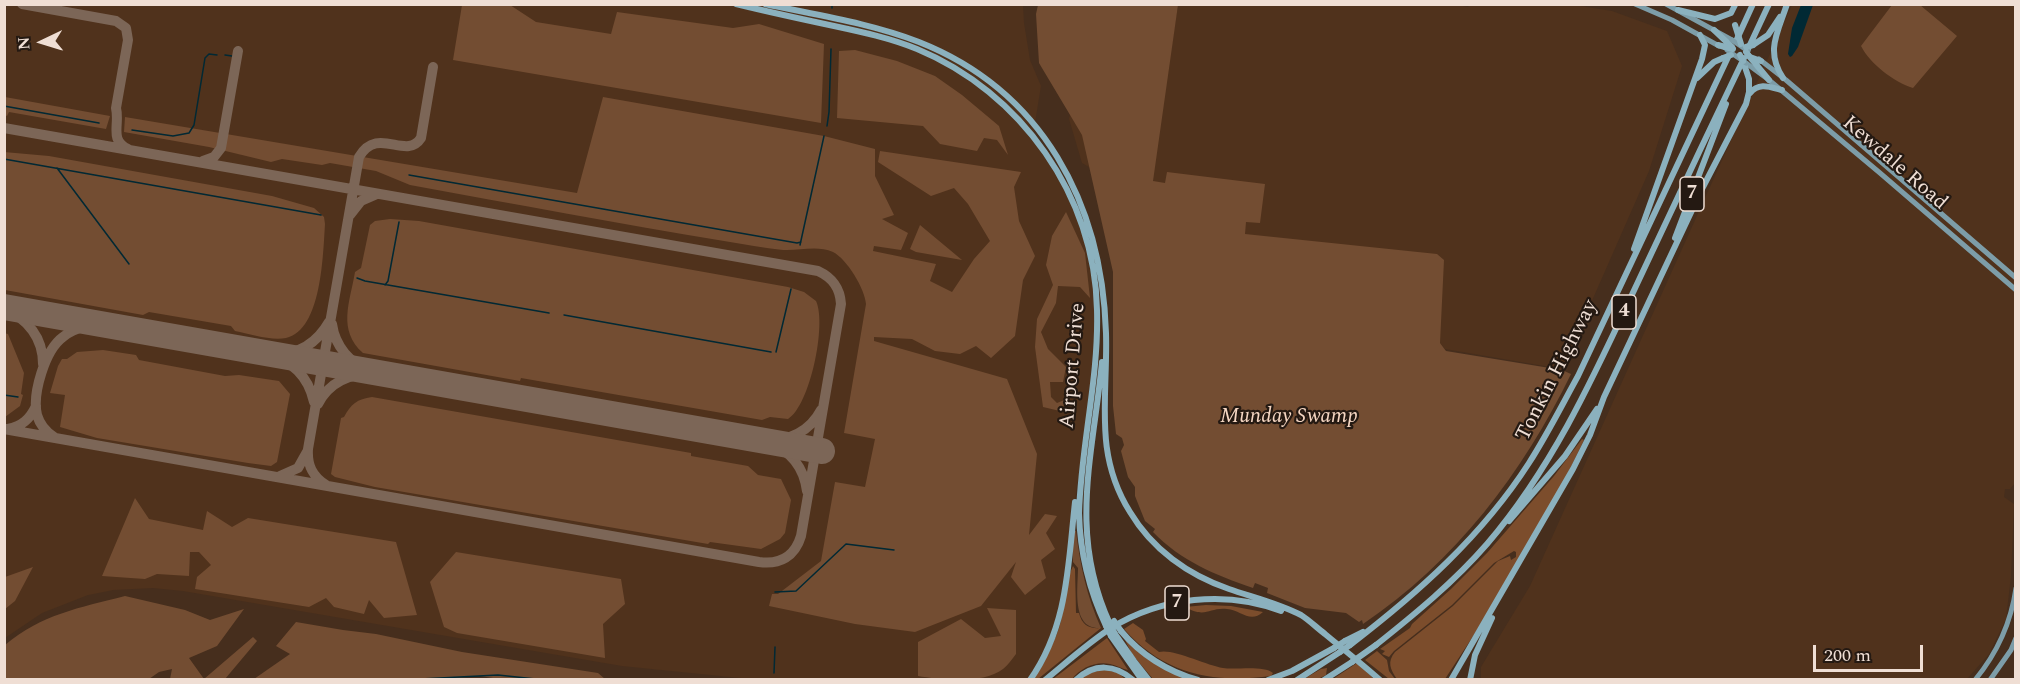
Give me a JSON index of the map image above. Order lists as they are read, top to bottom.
{
  "streets": {
    "highway": [
      "7",
      "4",
      "Airport Drive",
      "Tonkin Highway"
    ],
    "main road": ["Kewdale Road"]
  },
  "crossings": [
    ["7", "Tonkin Highway"]
  ],
  "parks": ["Munday Swamp"],
  "scale_bar": "200 m",
  "north": "left"
}
